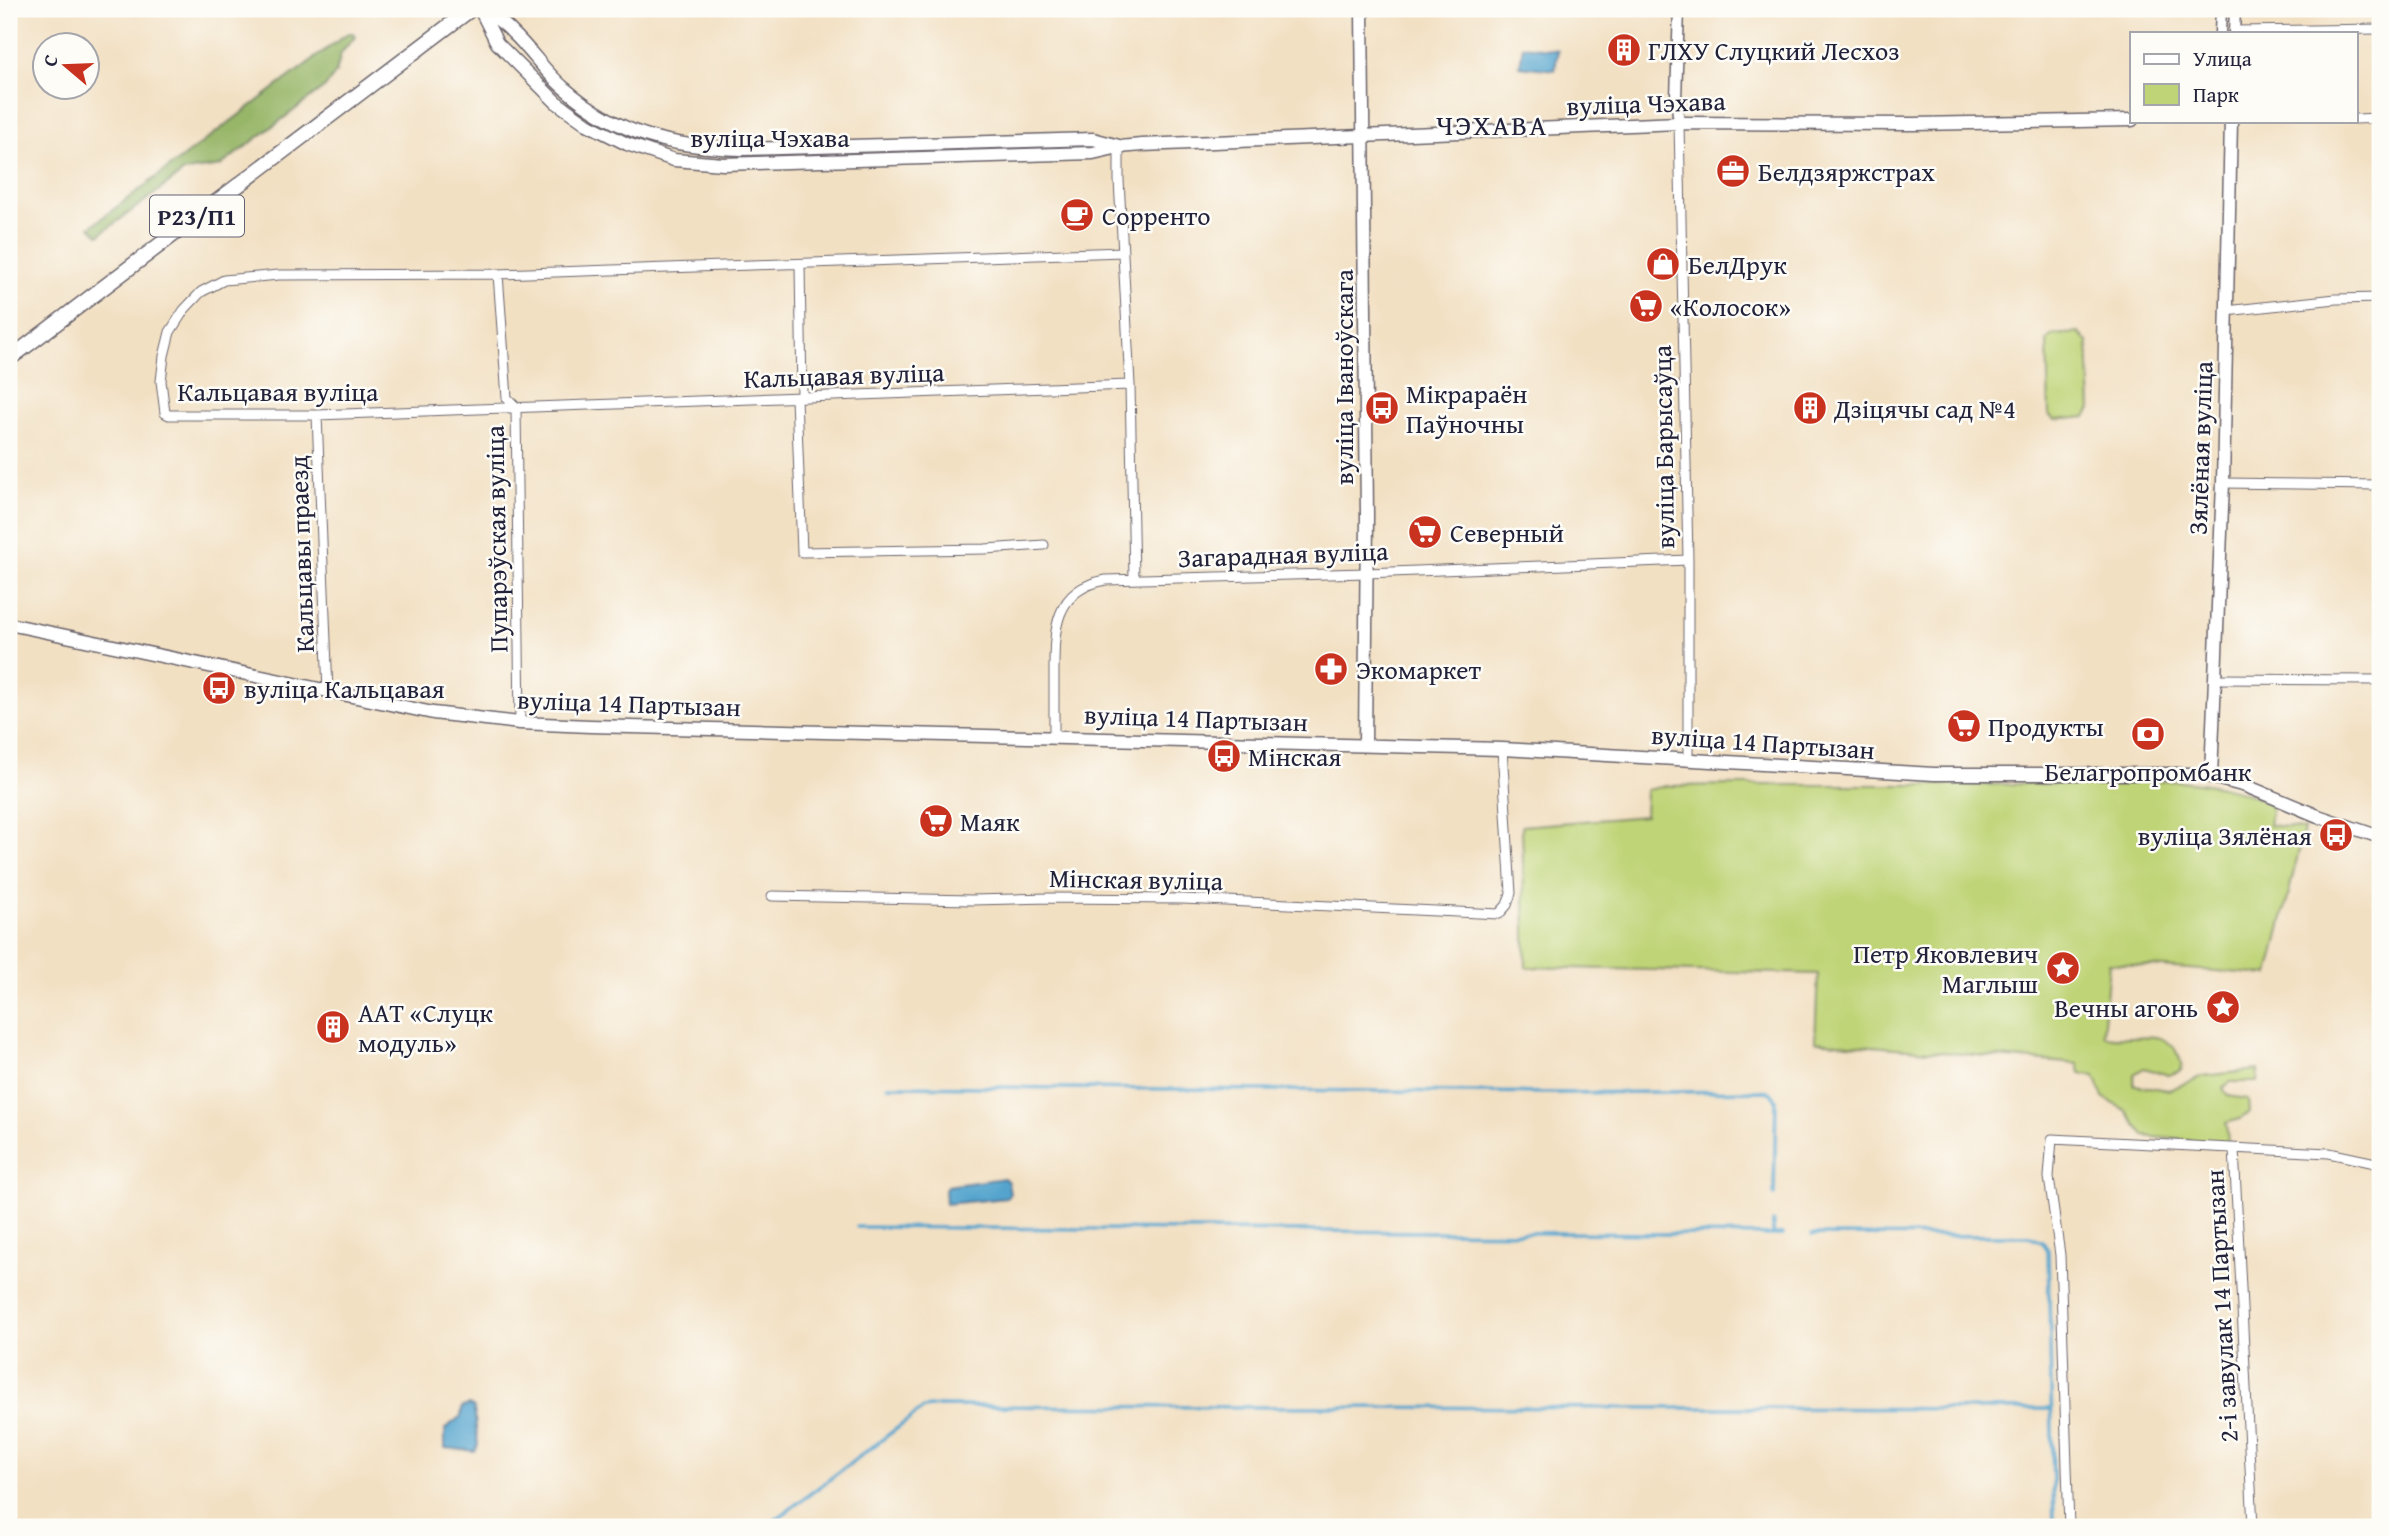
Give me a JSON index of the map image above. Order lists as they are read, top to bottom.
{
  "streets": {
    "main road": [
      "вуліца Чэхава",
      "Р23/П1",
      "вуліца Іваноўскага",
      "Зялёная вуліца",
      "вуліца 14 Партызан"
    ],
    "street": [
      "Кальцавая вуліца",
      "вуліца Барысаўца",
      "Пупарэўская вуліца",
      "Кальцавы праезд",
      "Загарадная вуліца",
      "Мінская вуліца",
      "2-і завулак 14 Партызан"
    ]
  },
  "crossings": [
    ["вуліца Чэхава", "вуліца Іваноўскага"],
    ["вуліца Чэхава", "вуліца Барысаўца"],
    ["Кальцавая вуліца", "Пупарэўская вуліца"],
    ["Кальцавая вуліца", "Кальцавы праезд"],
    ["вуліца Іваноўскага", "Загарадная вуліца"],
    ["вуліца Іваноўскага", "вуліца 14 Партызан"],
    ["вуліца Барысаўца", "Загарадная вуліца"],
    ["вуліца Барысаўца", "вуліца 14 Партызан"],
    ["Зялёная вуліца", "вуліца 14 Партызан"],
    ["Пупарэўская вуліца", "вуліца 14 Партызан"],
    ["Кальцавы праезд", "вуліца 14 Партызан"],
    ["Загарадная вуліца", "вуліца 14 Партызан"],
    ["вуліца 14 Партызан", "Мінская вуліца"]
  ],
  "districts": ["ЧЭХАВА"],
  "places": {
    "building": ["ГЛХУ Слуцкий Лесхоз", "Дзіцячы сад №4", "ААТ «Слуцк модуль»"],
    "office": ["Белдзяржстрах"],
    "cafe": ["Сорренто"],
    "shop": ["БелДрук"],
    "supermarket": [
      "«Колосок»",
      "Северный",
      "Продукты",
      "Маяк"
    ],
    "bus stop": [
      "Мікрараён Паўночны",
      "вуліца Кальцавая",
      "Мінская",
      "вуліца Зялёная"
    ],
    "pharmacy": ["Экомаркет"],
    "bank": ["Белагропромбанк"],
    "place": ["Петр Яковлевич Маглыш", "Вечны агонь"]
  },
  "legend": ["Улица", "Парк"],
  "north": "left"
}
